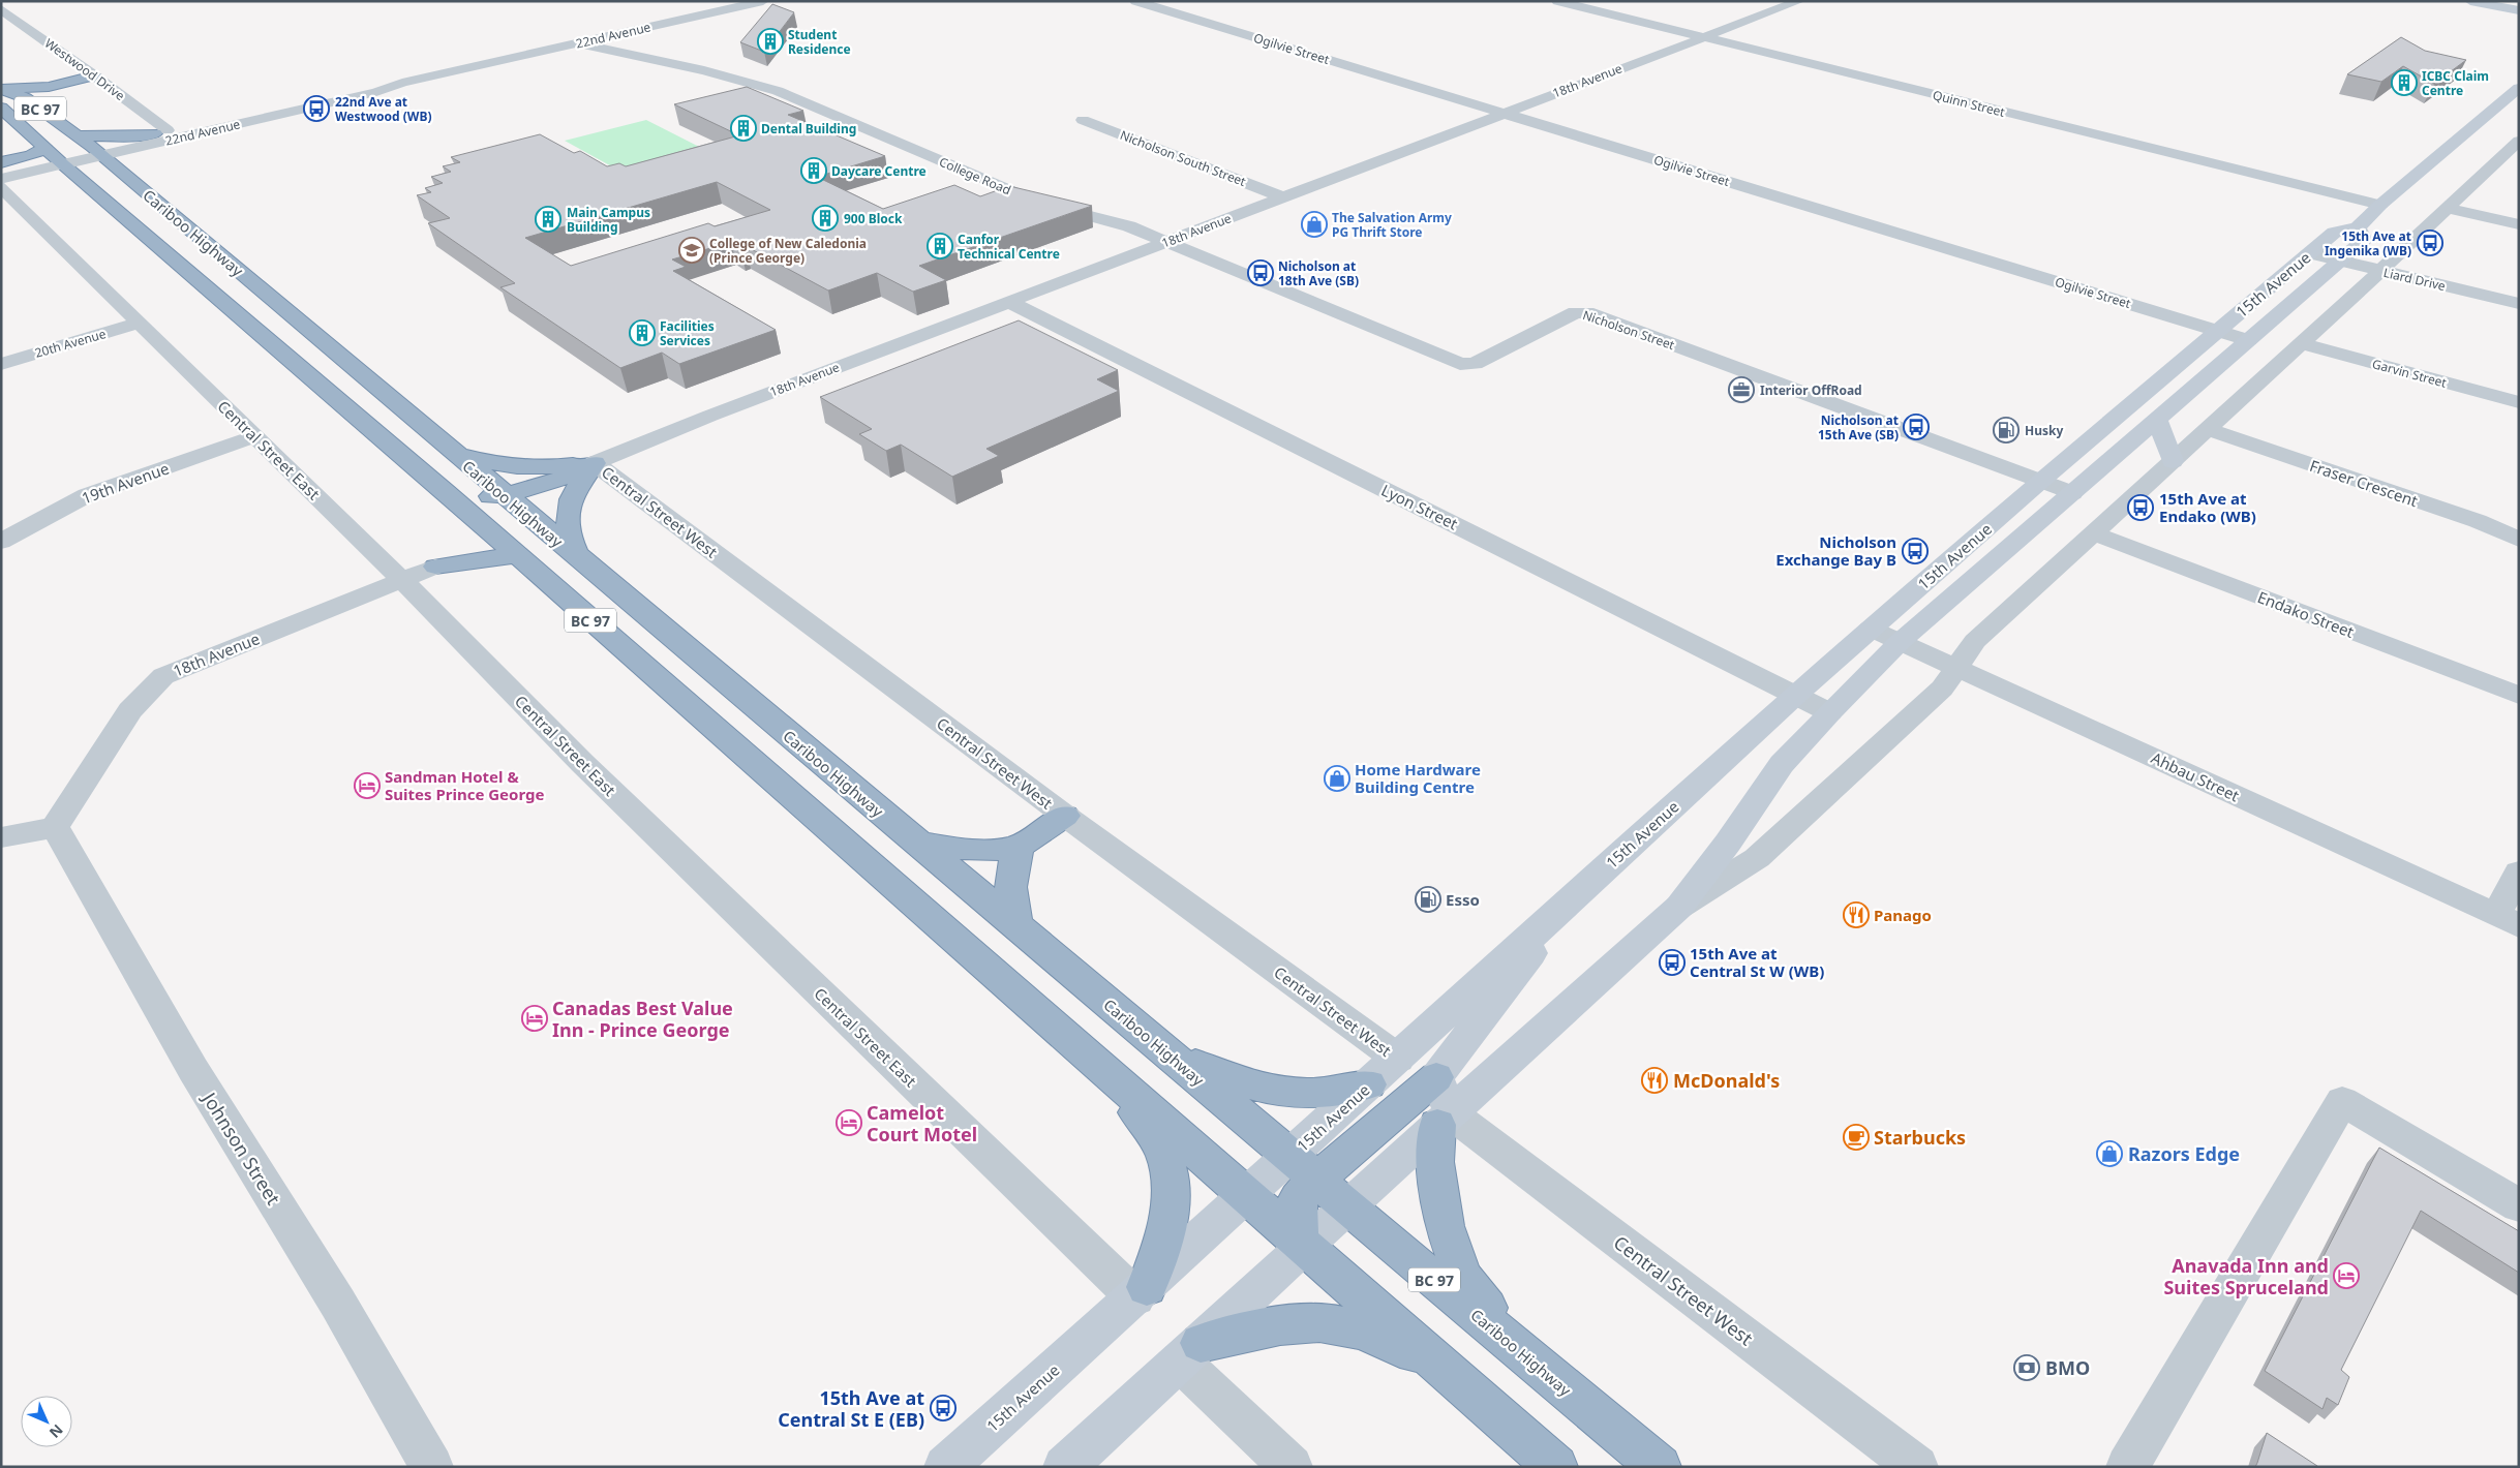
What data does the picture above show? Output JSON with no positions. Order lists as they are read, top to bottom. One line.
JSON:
{"streets":{"highway":["BC 97","Cariboo Highway"],"main road":["15th Avenue"],"street":["22nd Avenue","Ogilvie Street","Westwood Drive","18th Avenue","Quinn Street","Nicholson South Street","College Road","Liard Drive","Nicholson Street","20th Avenue","Garvin Street","Central Street East","19th Avenue","Fraser Crescent","Lyon Street","Central Street West","Endako Street","Ahbau Street","Johnson Street"]},"crossings":[["22nd Avenue","Westwood Drive"],["22nd Avenue","College Road"],["22nd Avenue","Cariboo Highway"],["Ogilvie Street","18th Avenue"],["Ogilvie Street","15th Avenue"],["18th Avenue","Quinn Street"],["18th Avenue","Nicholson South Street"],["18th Avenue","College Road"],["18th Avenue","Nicholson Street"],["18th Avenue","Central Street East"],["18th Avenue","Lyon Street"],["18th Avenue","Central Street West"],["18th Avenue","Johnson Street"],["College Road","Nicholson Street"],["Cariboo Highway","15th Avenue"],["Liard Drive","15th Avenue"],["15th Avenue","Nicholson Street"],["15th Avenue","Garvin Street"],["15th Avenue","Central Street East"],["15th Avenue","Fraser Crescent"],["15th Avenue","Lyon Street"],["15th Avenue","Central Street West"],["15th Avenue","Endako Street"],["15th Avenue","Ahbau Street"],["20th Avenue","Central Street East"],["Central Street East","19th Avenue"]],"places":{"building":["Student Residence","ICBC Claim Centre","Dental Building","Daycare Centre","900 Block","Main Campus Building","Canfor Technical Centre","Facilities Services"],"bus stop":["22nd Ave at Westwood (WB)","15th Ave at Ingenika (WB)","Nicholson at 18th Ave (SB)","Nicholson at 15th Ave (SB)","15th Ave at Endako (WB)","Nicholson Exchange Bay B","15th Ave at Central St W (WB)","15th Ave at Central St E (EB)"],"shop":["The Salvation Army PG Thrift Store","Home Hardware Building Centre","Razors Edge"],"school or university":["College of New Caledonia (Prince George)"],"office":["Interior OffRoad"],"fuel station":["Husky","Esso"],"hotel":["Sandman Hotel & Suites Prince George","Canadas Best Value Inn - Prince George","Camelot Court Motel","Anavada Inn and Suites Spruceland"],"restaurant":["Panago","McDonald's"],"cafe":["Starbucks"],"bank":["BMO"]},"north":"bottom right"}
